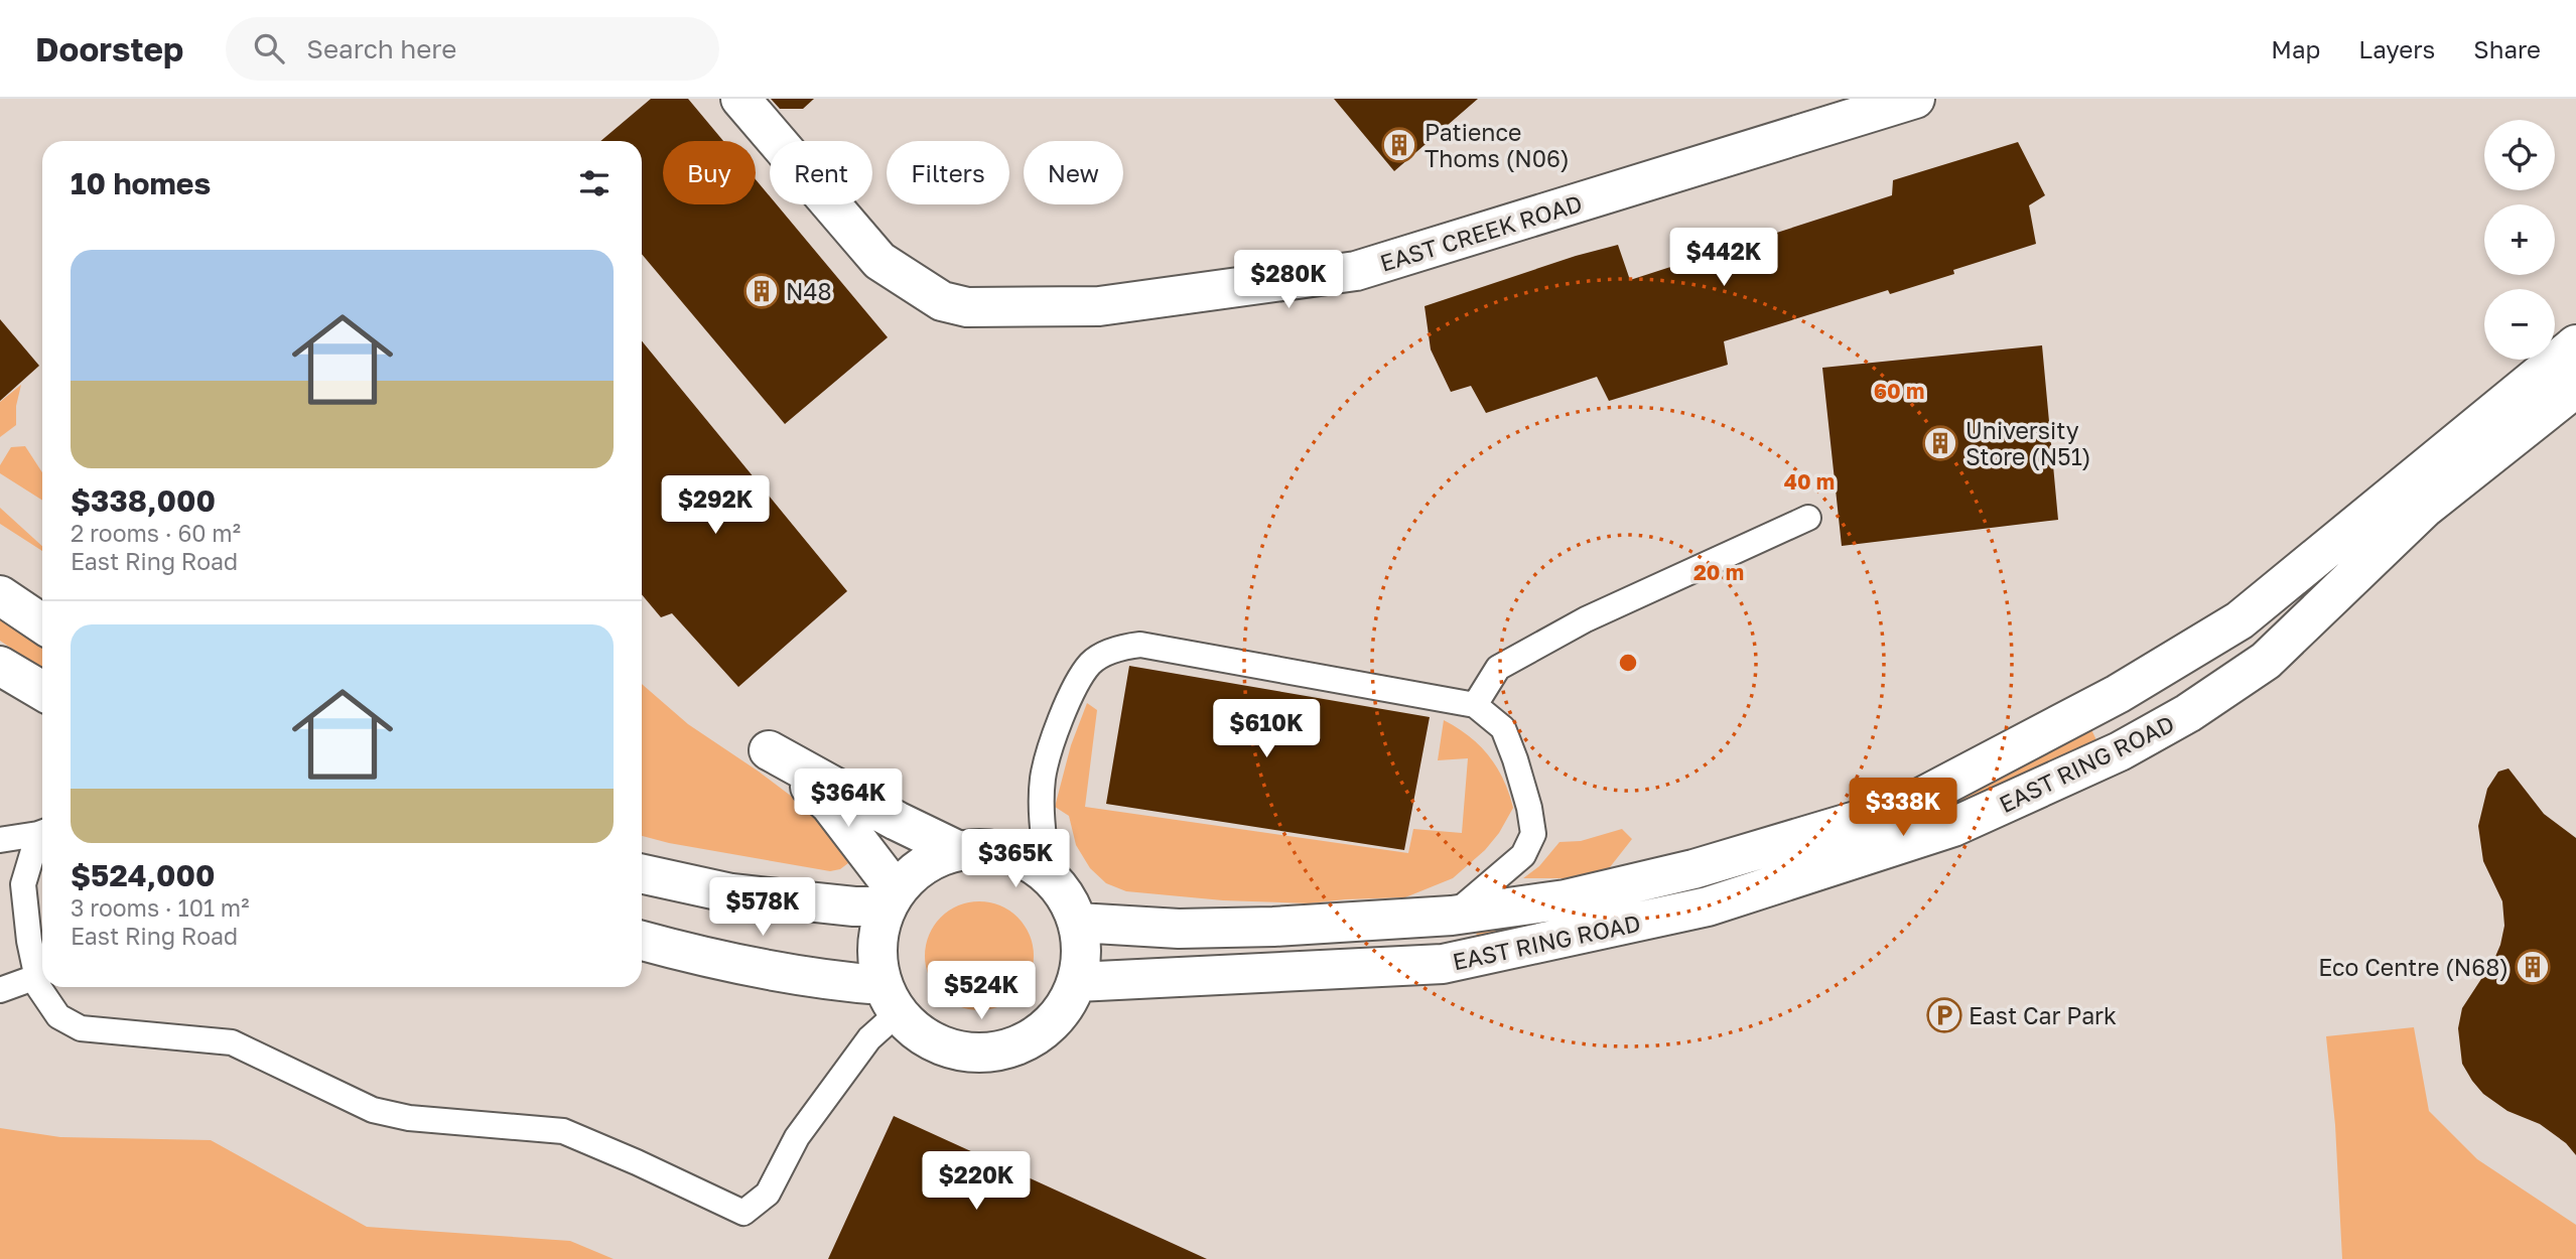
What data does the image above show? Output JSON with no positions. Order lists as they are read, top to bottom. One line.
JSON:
{"streets":{"street":["EAST CREEK ROAD","EAST RING ROAD"]},"places":{"building":["Patience Thoms (N06)","N48","University Store (N51)","Eco Centre (N68)"],"parking":["East Car Park"]},"page":{"header":"Doorstep","search":"Search here","nav":["Map","Layers","Share"],"map_buttons":["+","−"],"chip":["Buy","Rent","Filters","New"],"heading":"10 homes","list":[{"name":"$338,000","note":"2 rooms · 60 m² · East Ring Road"},{"name":"$524,000","note":"3 rooms · 101 m² · East Ring Road"}],"price":["$442K","$280K","$292K","$610K","$364K","$338K","$365K","$578K","$524K","$220K"]},"rings":["60 m","40 m","20 m"]}
